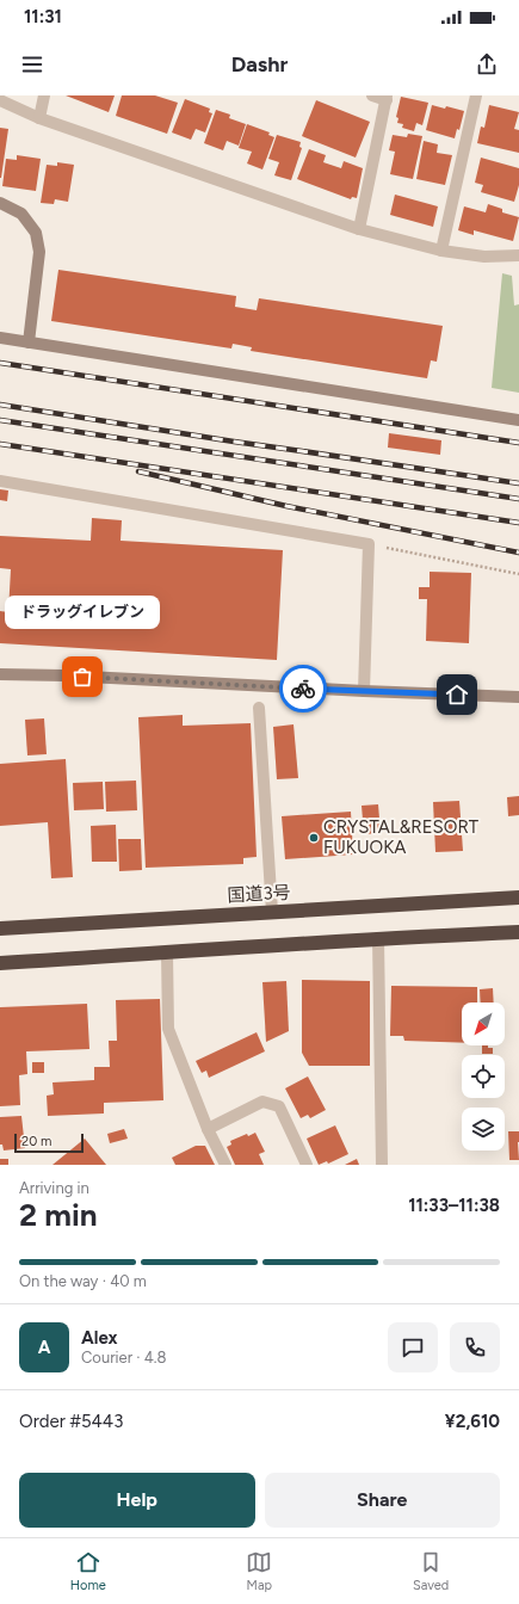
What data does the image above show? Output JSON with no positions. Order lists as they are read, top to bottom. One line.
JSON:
{"streets":{"highway":["国道3号"]},"places":["ドラッグイレブン","CRYSTAL&RESORT FUKUOKA"],"scale_bar":"20 m","north":"bottom left","page":{"status":"11:31","header":"Dashr","bubble":"ドラッグイレブン","scale":"20 m","heading":["2 min","Arriving in","11:33–11:38"],"panel":["Alex","Courier · 4.8","Order #5443","¥2,610"],"bar":"On the way · 40 m","round":"A","buttons":["Help","Share"],"tabs":["Home","Map","Saved"]}}
